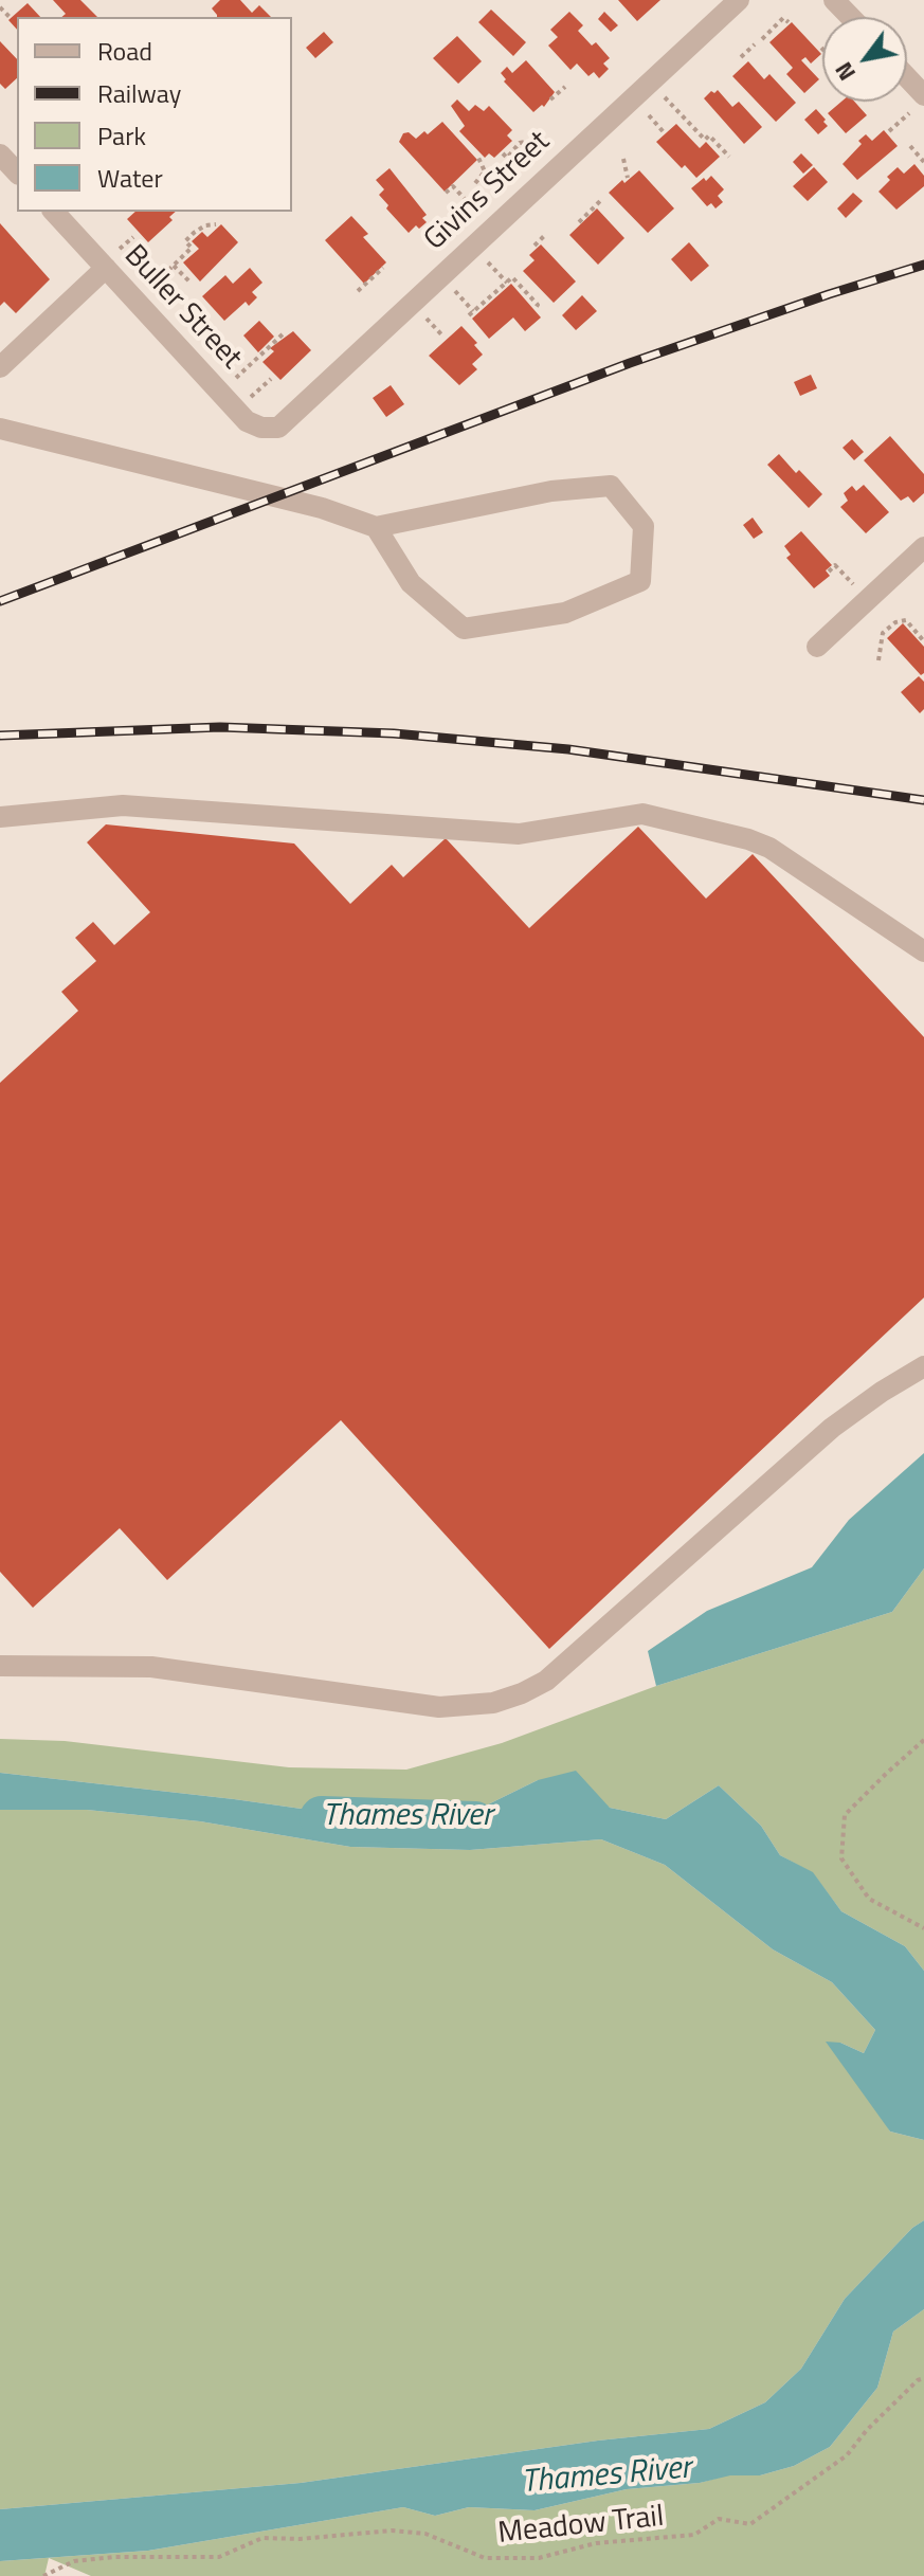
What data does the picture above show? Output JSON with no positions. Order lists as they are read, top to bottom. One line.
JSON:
{"streets":{"street":["Givins Street","Buller Street"],"path":["Meadow Trail"]},"crossings":[["Givins Street","Buller Street"]],"water":["Thames River"],"legend":["Road","Railway","Park","Water"],"north":"bottom left"}
